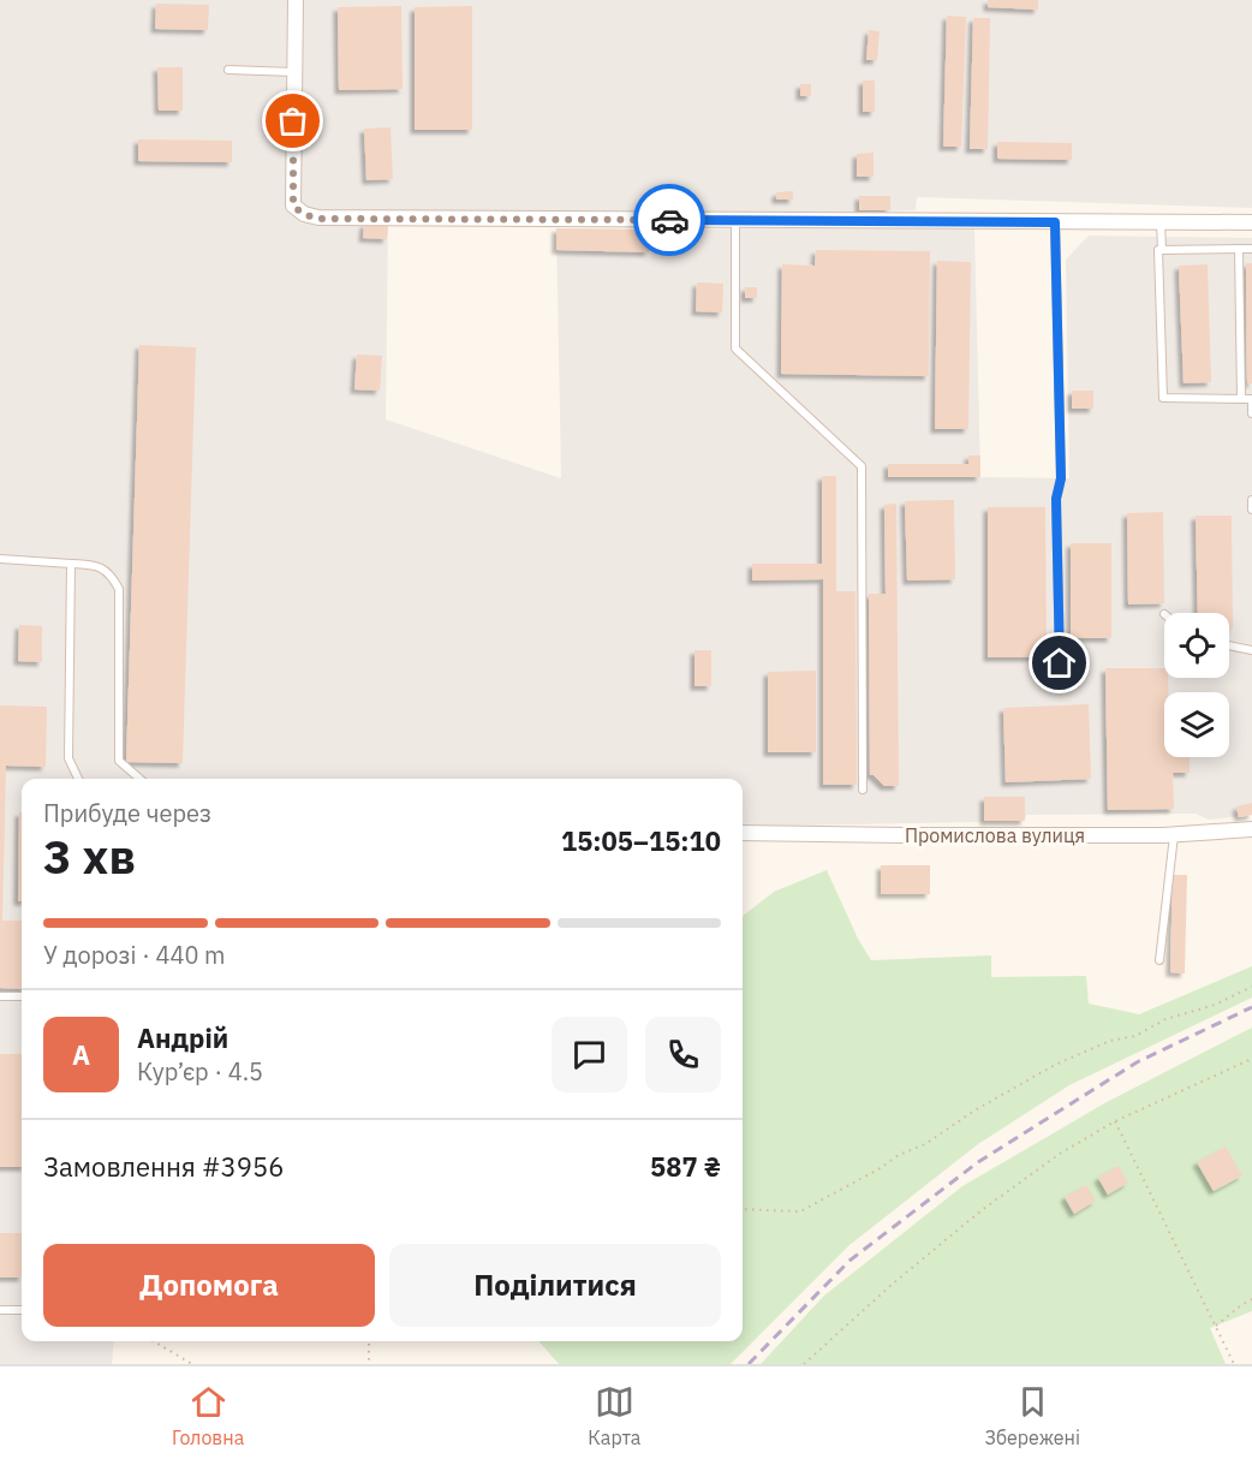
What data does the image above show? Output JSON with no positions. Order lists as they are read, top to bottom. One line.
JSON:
{"streets":{"street":["Промислова вулиця"]},"page":{"heading":["3 хв","Прибуде через","15:05–15:10"],"panel":["Андрій","Кур’єр · 4.5","Замовлення #3956","587 ₴"],"bar":"У дорозі · 440 m","round":"А","buttons":["Допомога","Поділитися"],"tabs":["Головна","Карта","Збережені"]}}
